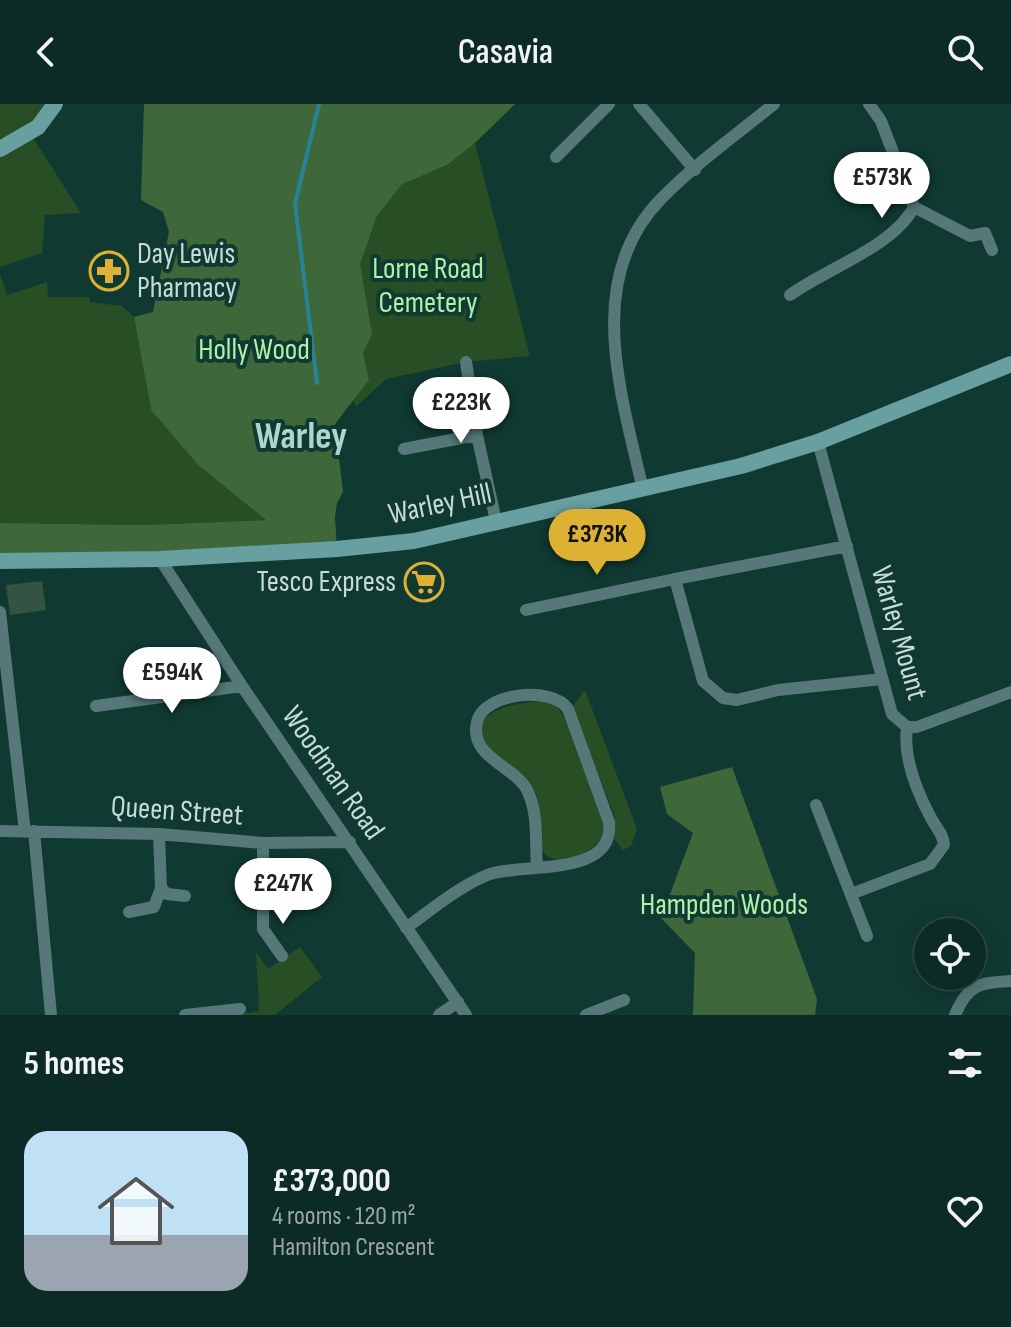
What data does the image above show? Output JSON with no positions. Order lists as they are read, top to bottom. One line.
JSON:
{"streets":{"main road":["Warley Hill"],"street":["Warley Mount","Woodman Road","Queen Street"]},"crossings":[["Warley Hill","Warley Mount"],["Warley Hill","Woodman Road"],["Woodman Road","Queen Street"]],"districts":["Warley"],"parks":["Lorne Road Cemetery","Holly Wood","Hampden Woods"],"places":{"pharmacy":["Day Lewis Pharmacy"],"supermarket":["Tesco Express"]},"page":{"header":"Casavia","price":["£573K","£223K","£373K","£594K","£247K"],"heading":"5 homes","list":[{"name":"£373,000","note":"4 rooms · 120 m² · Hamilton Crescent"}]}}
